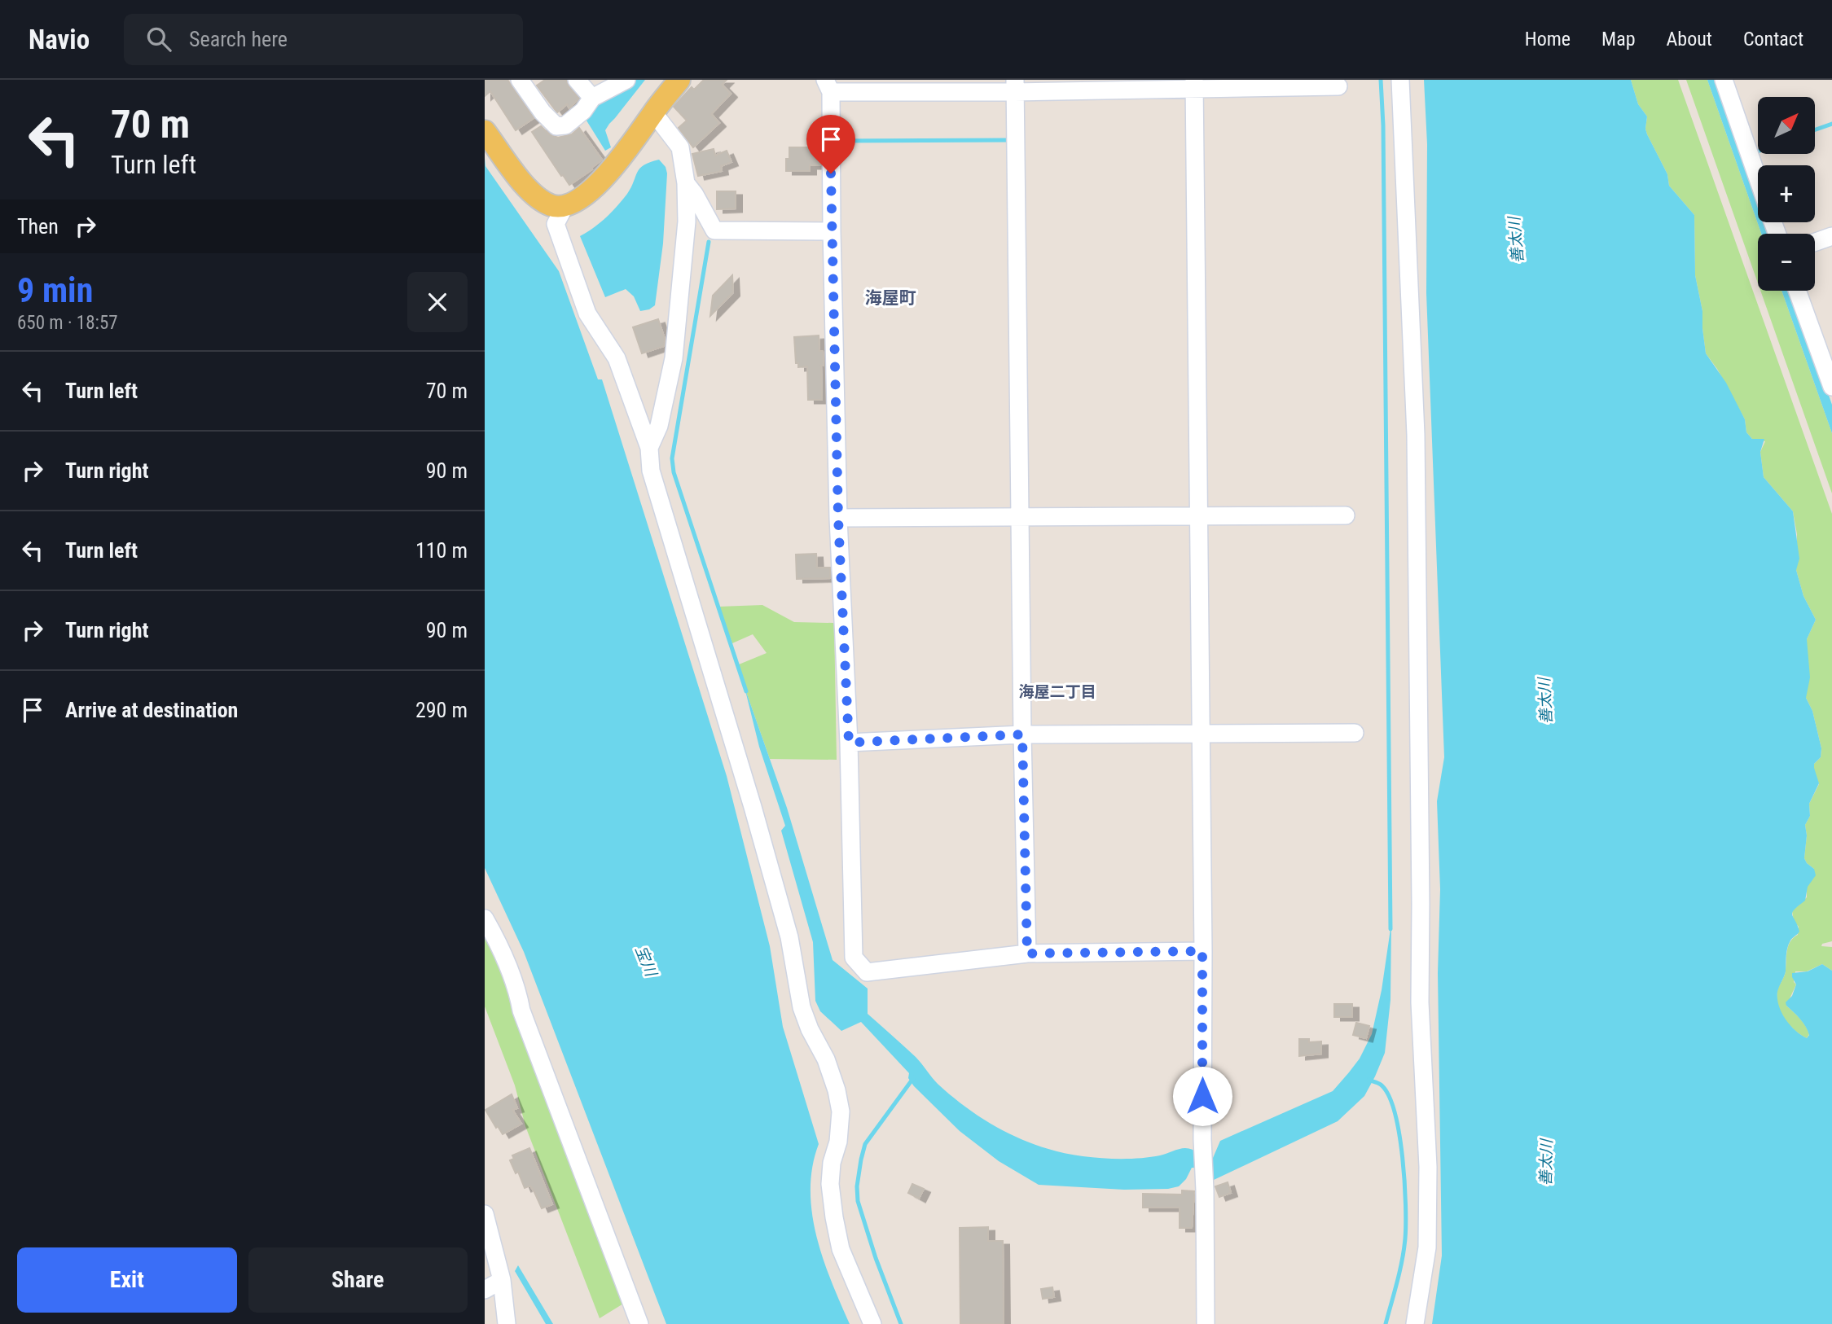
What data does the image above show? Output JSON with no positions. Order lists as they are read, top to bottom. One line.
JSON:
{"districts":["海屋町","海屋二丁目"],"water":["善太川","宝川"],"north":"top right","page":{"header":"Navio","search":"Search here","nav":["Home","Map","About","Contact"],"turn":["70 m","Turn left"],"map_buttons":["+","−"],"then":"Then","heading":["9 min","650 m · 18:57"],"list":[{"name":"Turn left","value":"70 m"},{"name":"Turn right","value":"90 m"},{"name":"Turn left","value":"110 m"},{"name":"Turn right","value":"90 m"},{"name":"Arrive at destination","value":"290 m"}],"buttons":["Exit","Share"]}}
